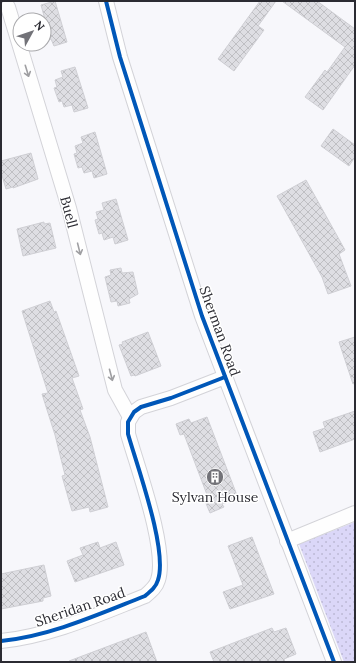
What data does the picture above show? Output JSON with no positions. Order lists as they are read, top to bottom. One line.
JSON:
{"streets":{"street":["Buell","Sherman Road","Sheridan Road"]},"crossings":[["Buell","Sheridan Road"]],"one_way":["Buell"],"places":{"building":["Sylvan House"]},"north":"top right"}
